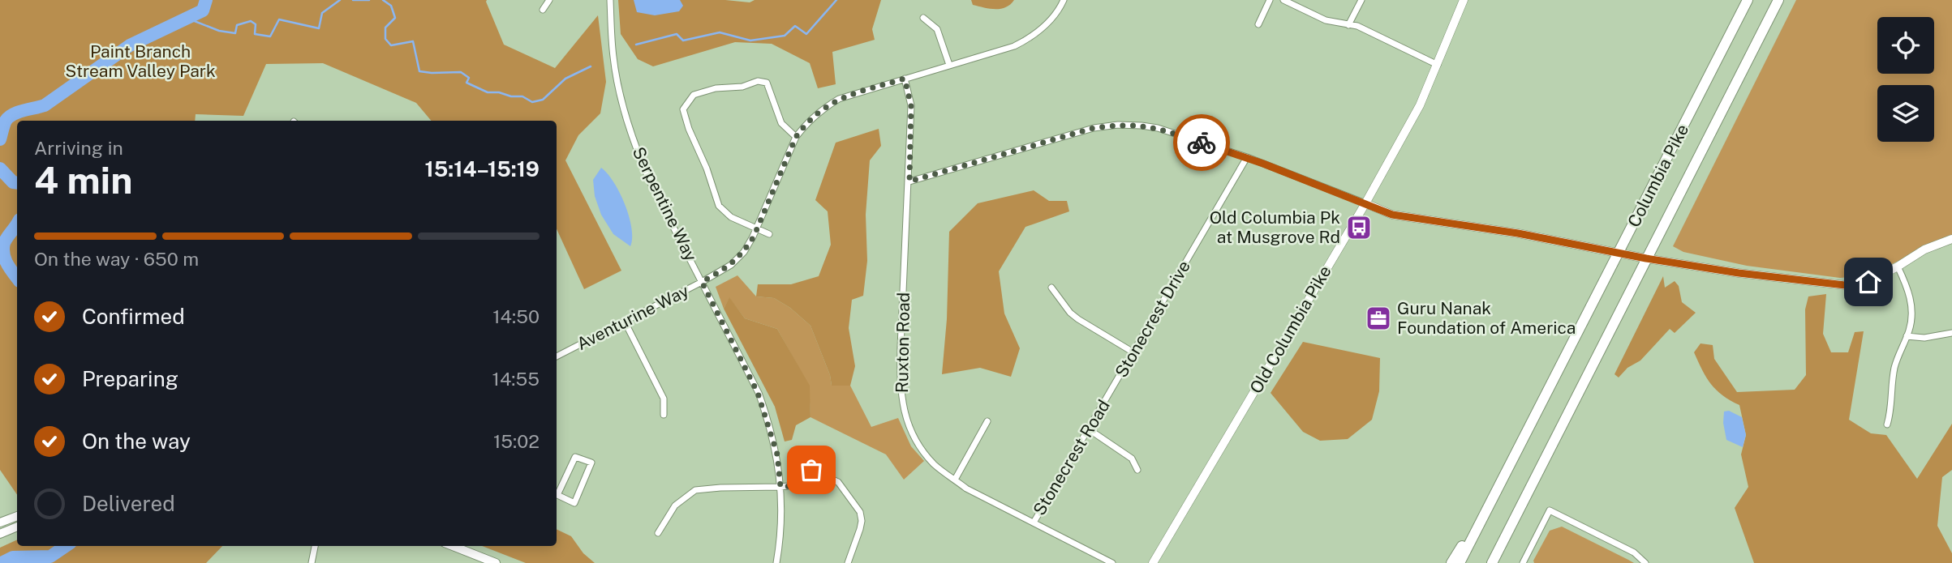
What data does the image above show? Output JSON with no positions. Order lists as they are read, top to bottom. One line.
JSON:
{"streets":{"highway":["Columbia Pike"],"main road":["Old Columbia Pike"],"street":["Serpentine Way","Aventurine Way","Stonecrest Drive","Ruxton Road","Stonecrest Road"]},"crossings":[["Serpentine Way","Aventurine Way"],["Aventurine Way","Ruxton Road"],["Stonecrest Drive","Stonecrest Road"],["Ruxton Road","Stonecrest Road"]],"parks":["Paint Branch Stream Valley Park"],"places":{"bus stop":["Old Columbia Pk at Musgrove Rd"],"office":["Guru Nanak Foundation of America"]},"page":{"heading":["4 min","Arriving in","15:14–15:19"],"bar":"On the way · 650 m","list":[["Confirmed","14:50"],["Preparing","14:55"],["On the way","15:02"],"Delivered"]}}
